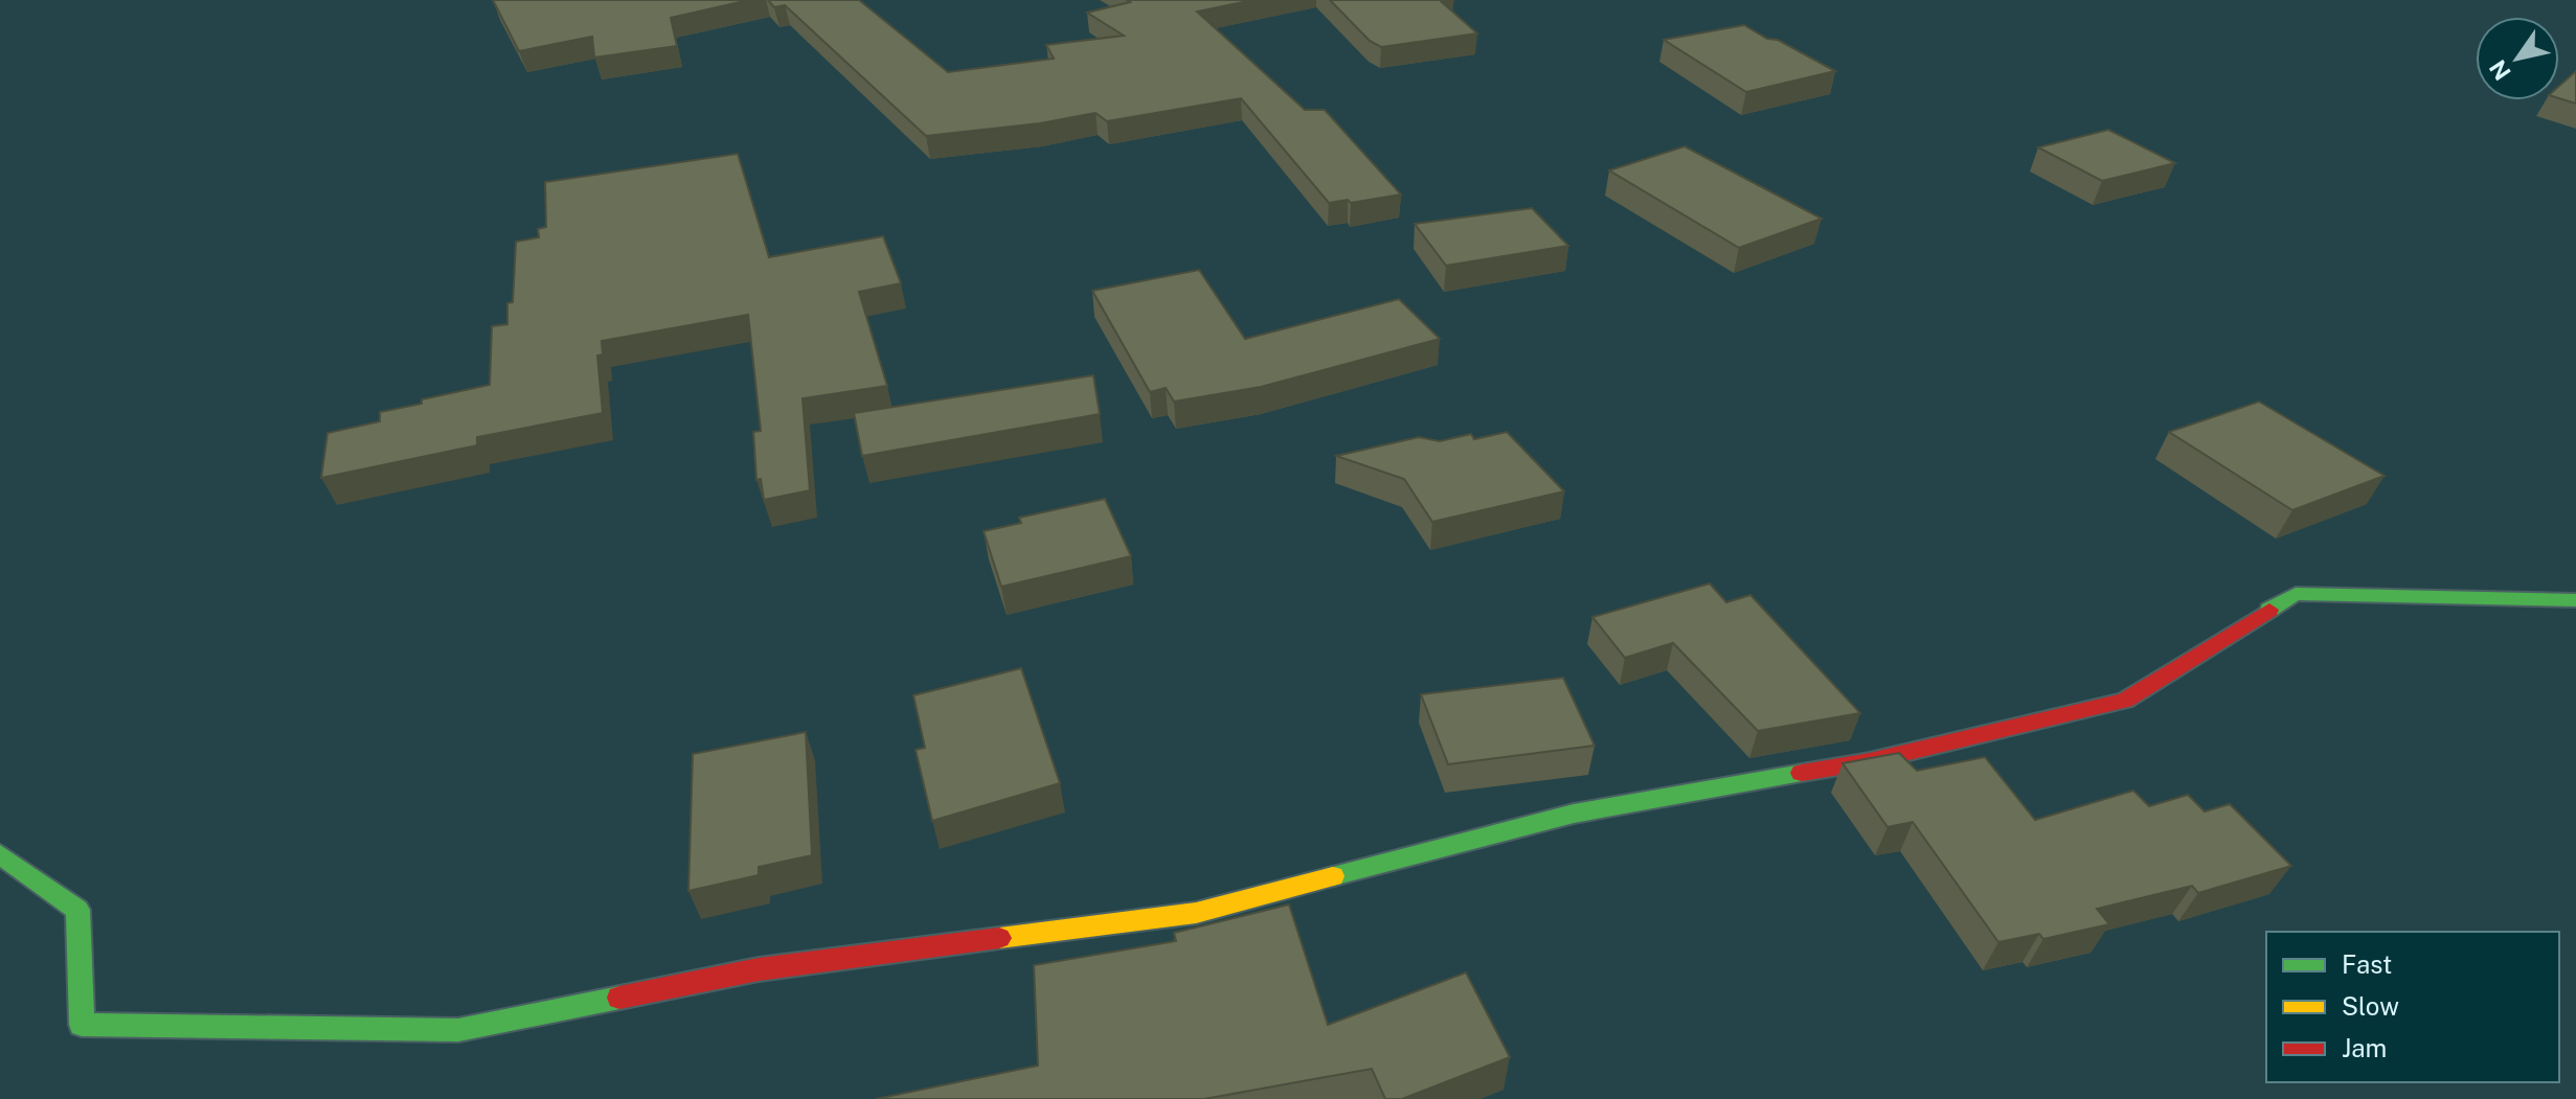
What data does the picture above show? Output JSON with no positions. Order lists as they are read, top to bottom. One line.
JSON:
{"legend":["Fast","Slow","Jam"],"north":"bottom left"}
